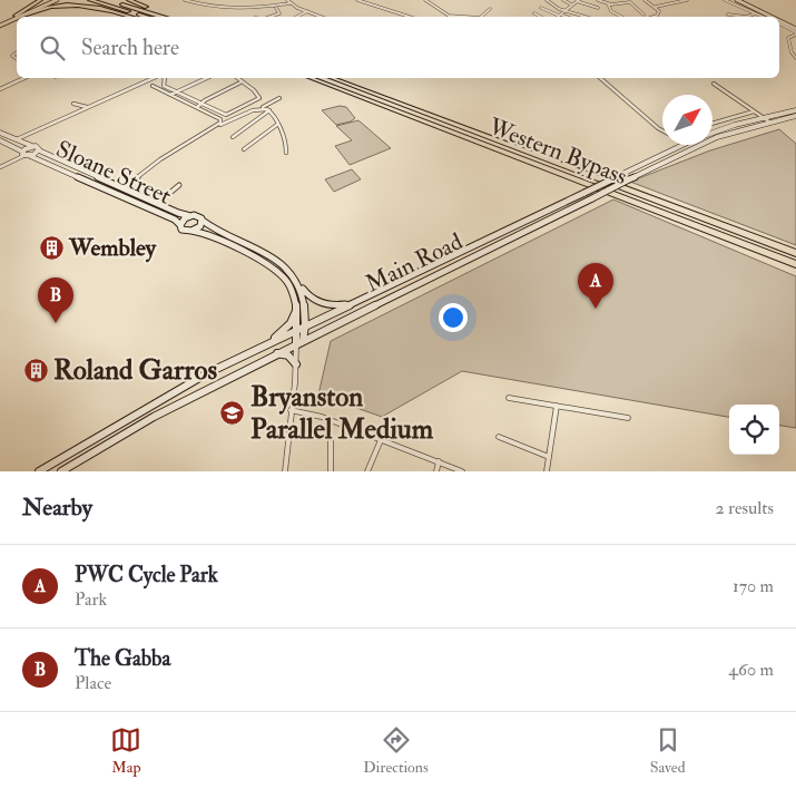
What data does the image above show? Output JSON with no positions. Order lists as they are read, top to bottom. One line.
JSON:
{"streets":{"highway":["Western Bypass"],"main road":["Sloane Street","Main Road"]},"crossings":[["Sloane Street","Main Road"]],"places":{"building":["Wembley","Roland Garros"],"school or university":["Bryanston Parallel Medium"]},"north":"top right","page":{"search":"Search here","pins":["A","B"],"heading":["Nearby","2 results"],"list":[{"mark":"A","name":"PWC Cycle Park","note":"Park","value":"170 m"},{"mark":"B","name":"The Gabba","note":"Place","value":"460 m"}],"nav":["Map","Directions","Saved"]}}
